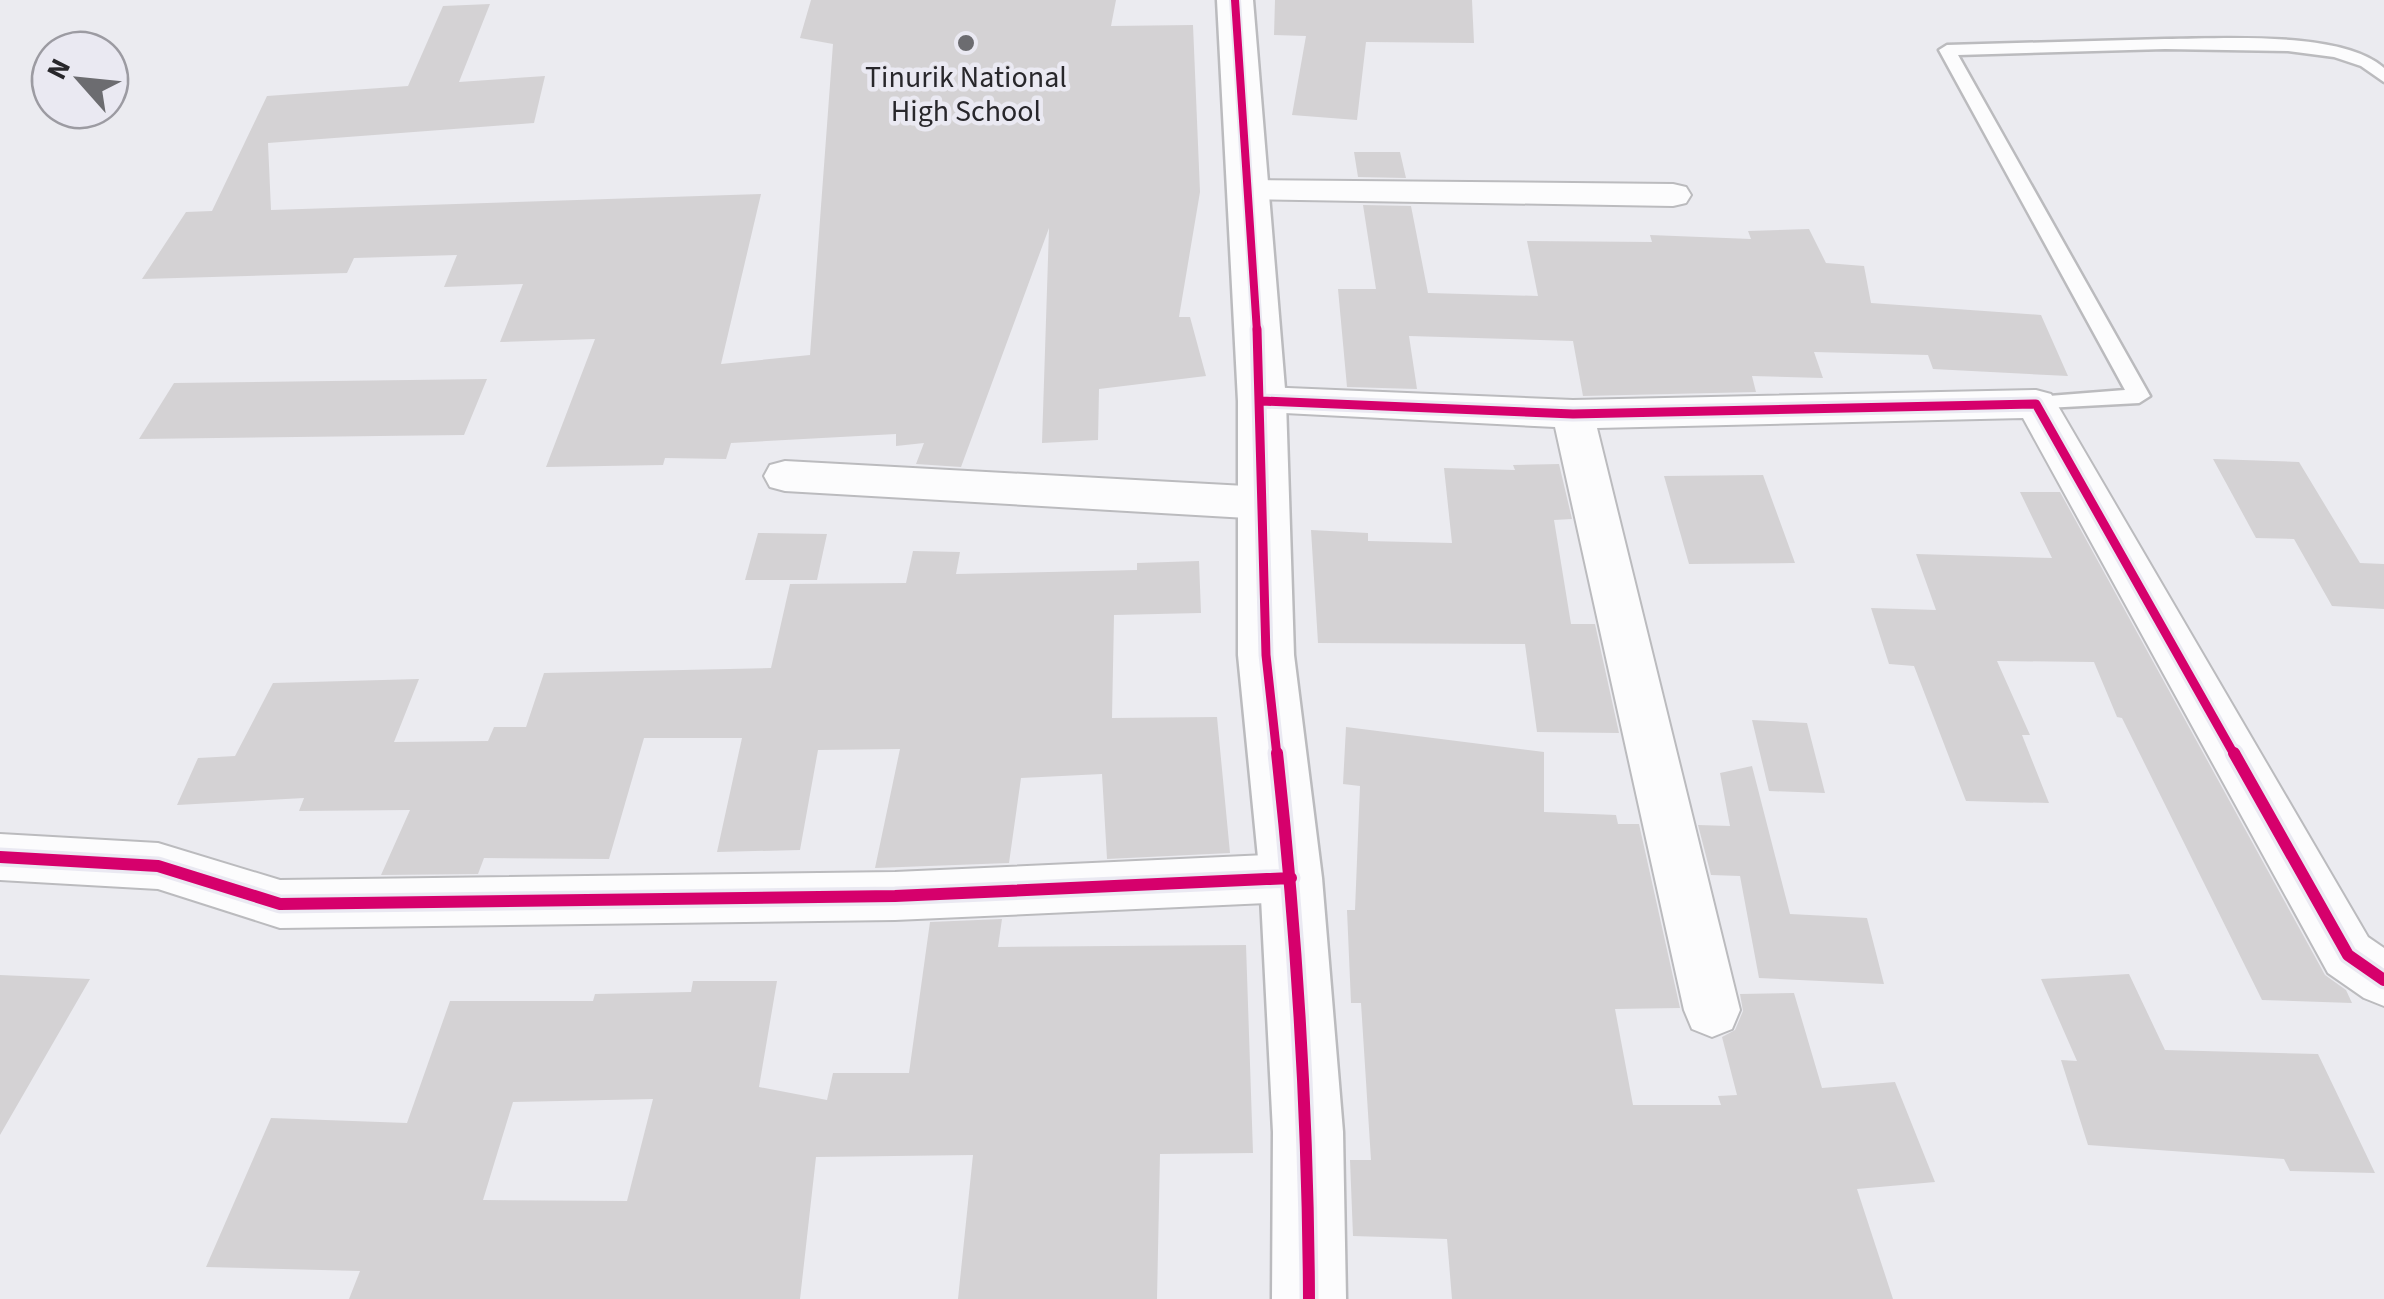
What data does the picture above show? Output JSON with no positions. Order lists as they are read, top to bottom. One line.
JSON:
{"places":["Tinurik National High School"],"north":"top left"}
